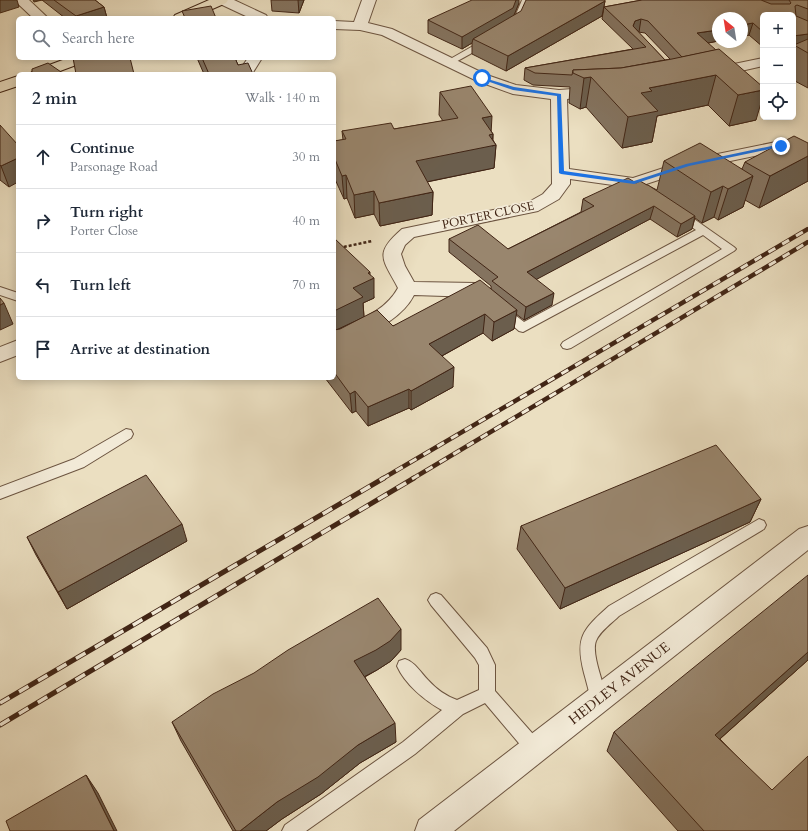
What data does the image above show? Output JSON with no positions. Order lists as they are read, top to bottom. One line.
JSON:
{"streets":{"street":["PORTER CLOSE","HEDLEY AVENUE"]},"north":"top left","page":{"map_buttons":["+","−"],"search":"Search here","heading":["2 min","Walk · 140 m"],"list":[["Continue","Parsonage Road","30 m"],["Turn right","Porter Close","40 m"],["Turn left","70 m"],"Arrive at destination"]}}
